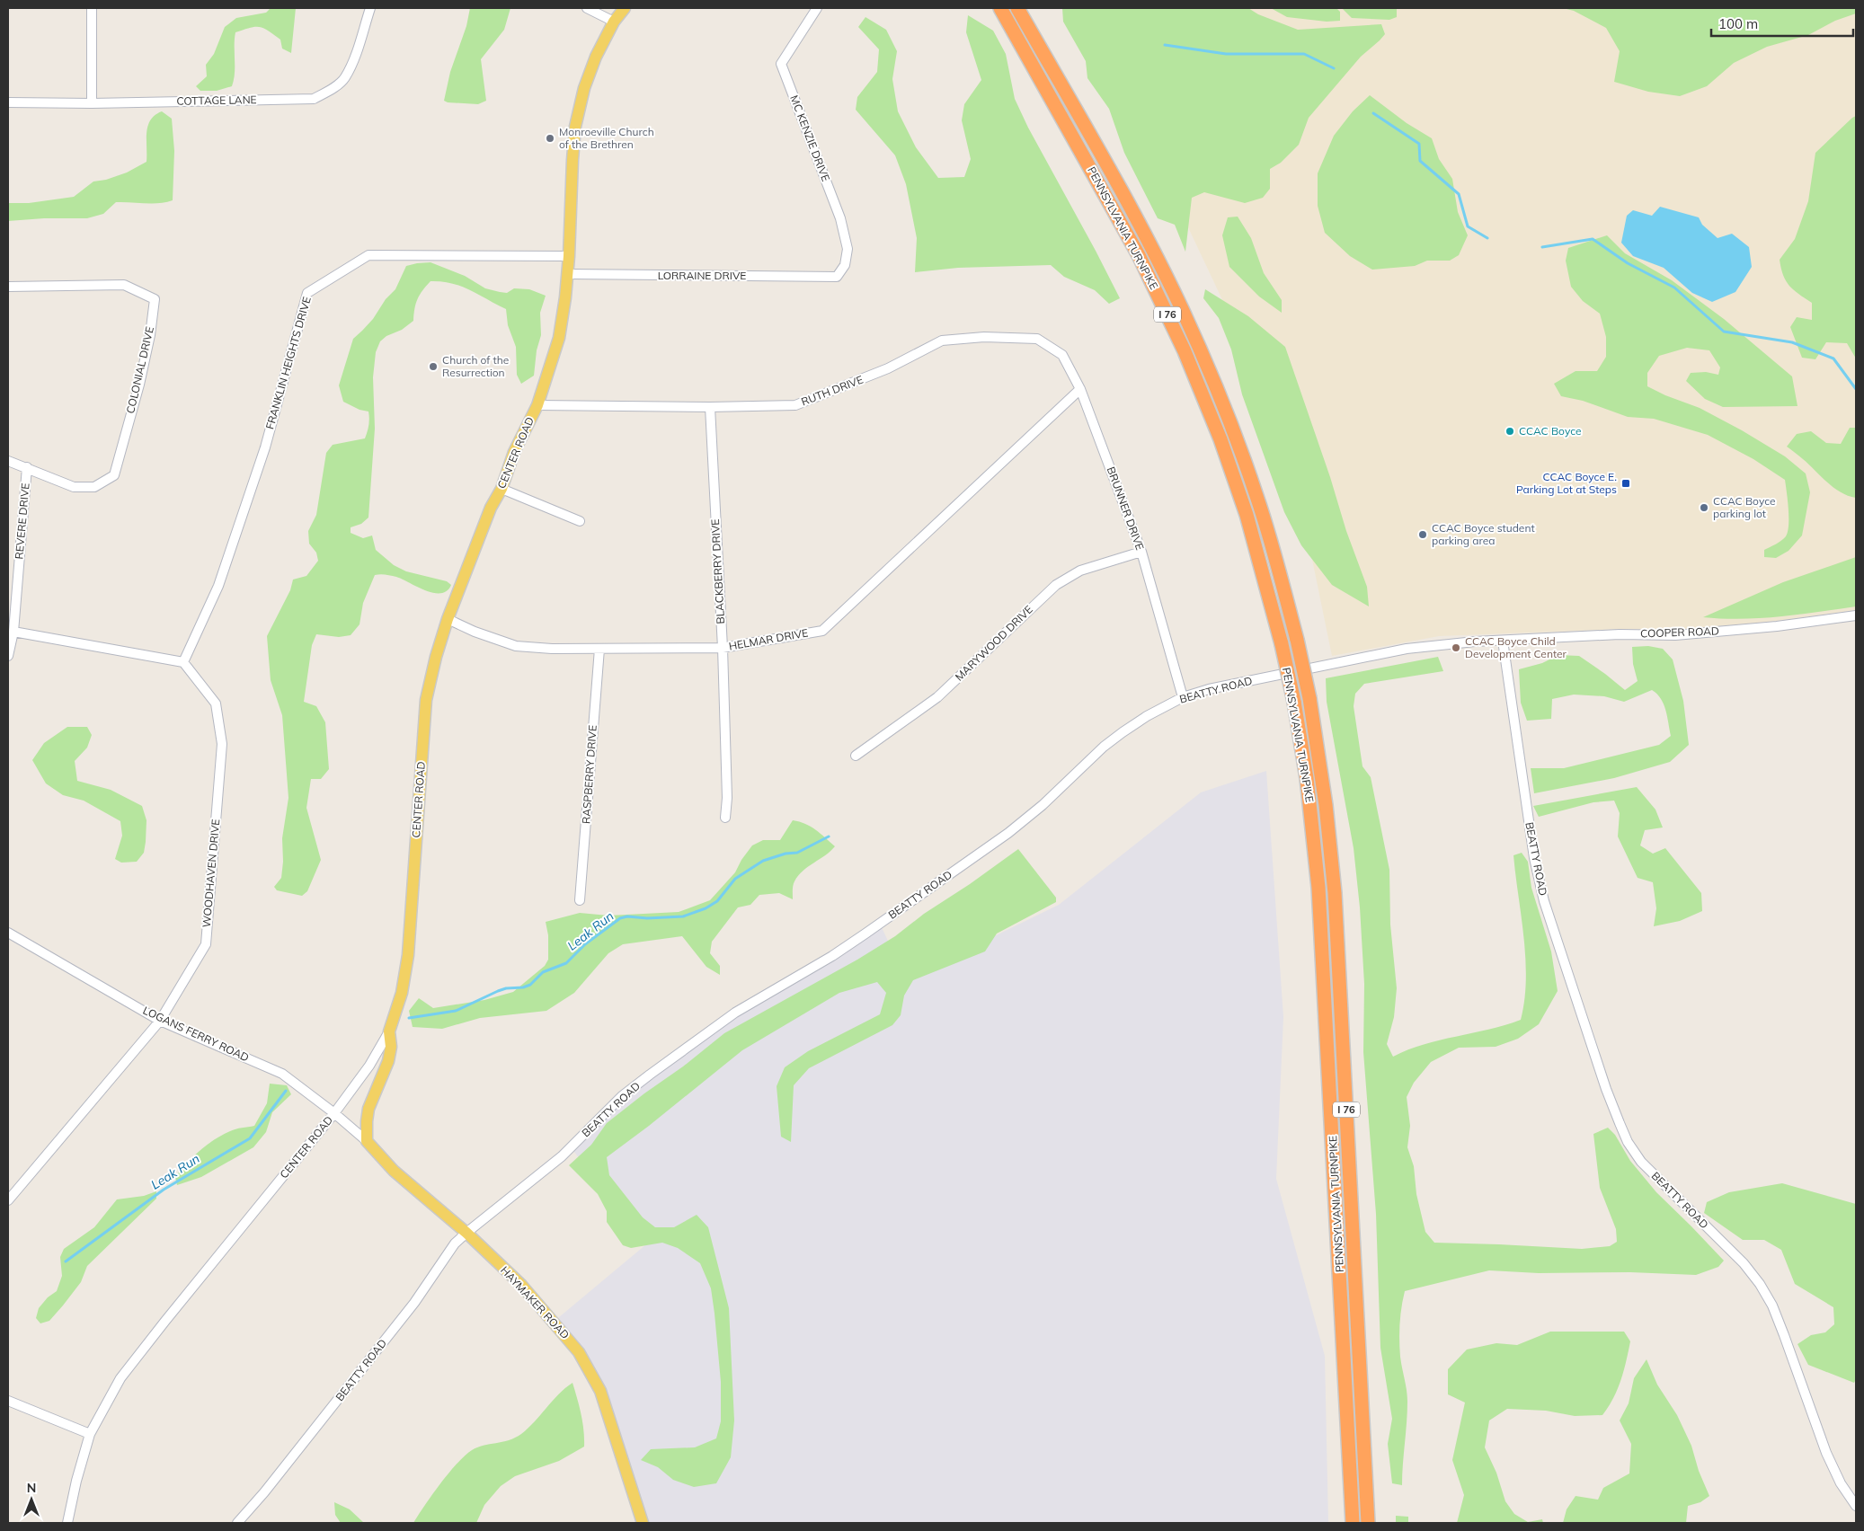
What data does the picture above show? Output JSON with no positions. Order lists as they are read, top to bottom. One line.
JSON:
{"streets":{"highway":["PENNSYLVANIA TURNPIKE","I 76"],"main road":["CENTER ROAD","HAYMAKER ROAD"],"street":["COTTAGE LANE","MC KENZIE DRIVE","LORRAINE DRIVE","FRANKLIN HEIGHTS DRIVE","COLONIAL DRIVE","RUTH DRIVE","BRUNNER DRIVE","REVERE DRIVE","BLACKBERRY DRIVE","COOPER ROAD","HELMAR DRIVE","MARYWOOD DRIVE","BEATTY ROAD","RASPBERRY DRIVE","WOODHAVEN DRIVE","LOGANS FERRY ROAD"]},"crossings":[["MC KENZIE DRIVE","LORRAINE DRIVE"],["LORRAINE DRIVE","CENTER ROAD"],["FRANKLIN HEIGHTS DRIVE","CENTER ROAD"],["FRANKLIN HEIGHTS DRIVE","WOODHAVEN DRIVE"],["COLONIAL DRIVE","REVERE DRIVE"],["RUTH DRIVE","CENTER ROAD"],["RUTH DRIVE","BRUNNER DRIVE"],["RUTH DRIVE","BLACKBERRY DRIVE"],["CENTER ROAD","HELMAR DRIVE"],["CENTER ROAD","LOGANS FERRY ROAD"],["CENTER ROAD","HAYMAKER ROAD"],["BRUNNER DRIVE","HELMAR DRIVE"],["BRUNNER DRIVE","MARYWOOD DRIVE"],["BRUNNER DRIVE","BEATTY ROAD"],["BLACKBERRY DRIVE","HELMAR DRIVE"],["COOPER ROAD","BEATTY ROAD"],["HELMAR DRIVE","RASPBERRY DRIVE"],["BEATTY ROAD","HAYMAKER ROAD"],["WOODHAVEN DRIVE","LOGANS FERRY ROAD"],["LOGANS FERRY ROAD","HAYMAKER ROAD"]],"water":["Leak Run"],"places":{"other":["Monroeville Church of the Brethren","Church of the Resurrection","CCAC Boyce","CCAC Boyce parking lot","CCAC Boyce student parking area","CCAC Boyce Child Development Center"],"transit":["CCAC Boyce E. Parking Lot at Steps"]},"scale_bar":"100 m","north":"top"}
